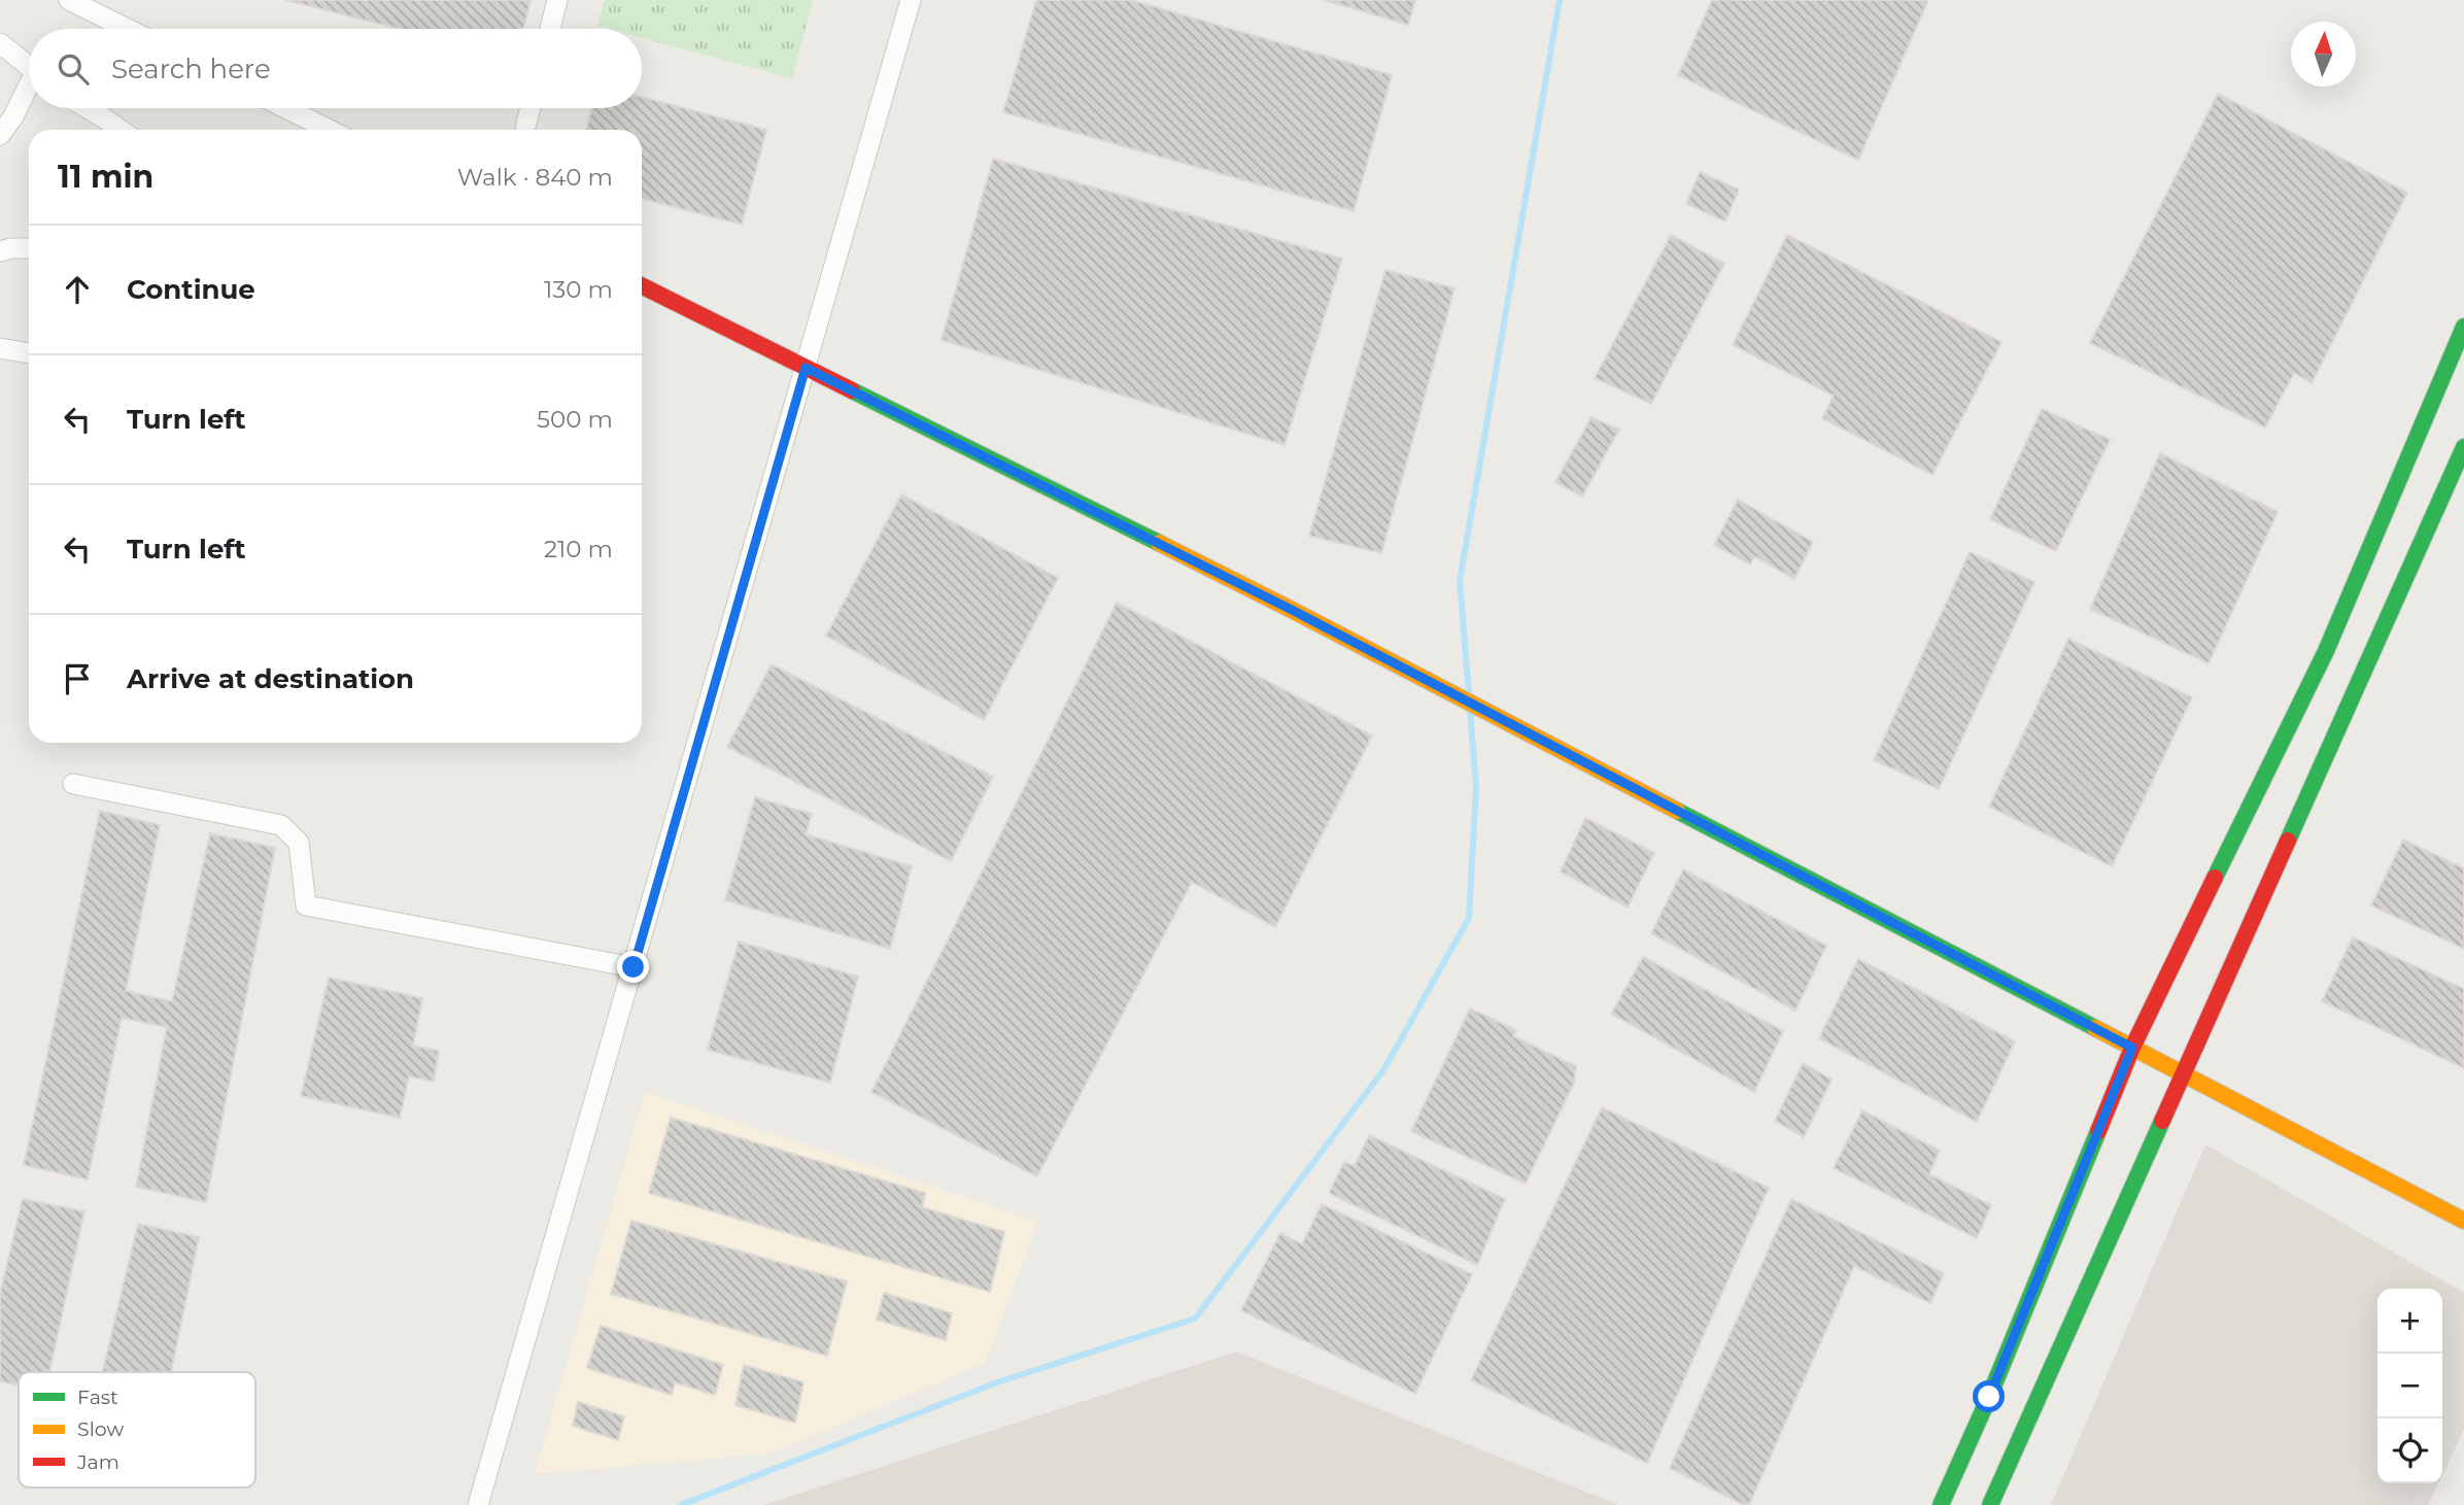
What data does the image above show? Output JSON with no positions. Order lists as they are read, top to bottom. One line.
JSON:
{"legend":["Fast","Slow","Jam"],"north":"top","page":{"search":"Search here","heading":["11 min","Walk · 840 m"],"list":[["Continue","130 m"],["Turn left","500 m"],["Turn left","210 m"],"Arrive at destination"],"map_buttons":["+","−"]}}
